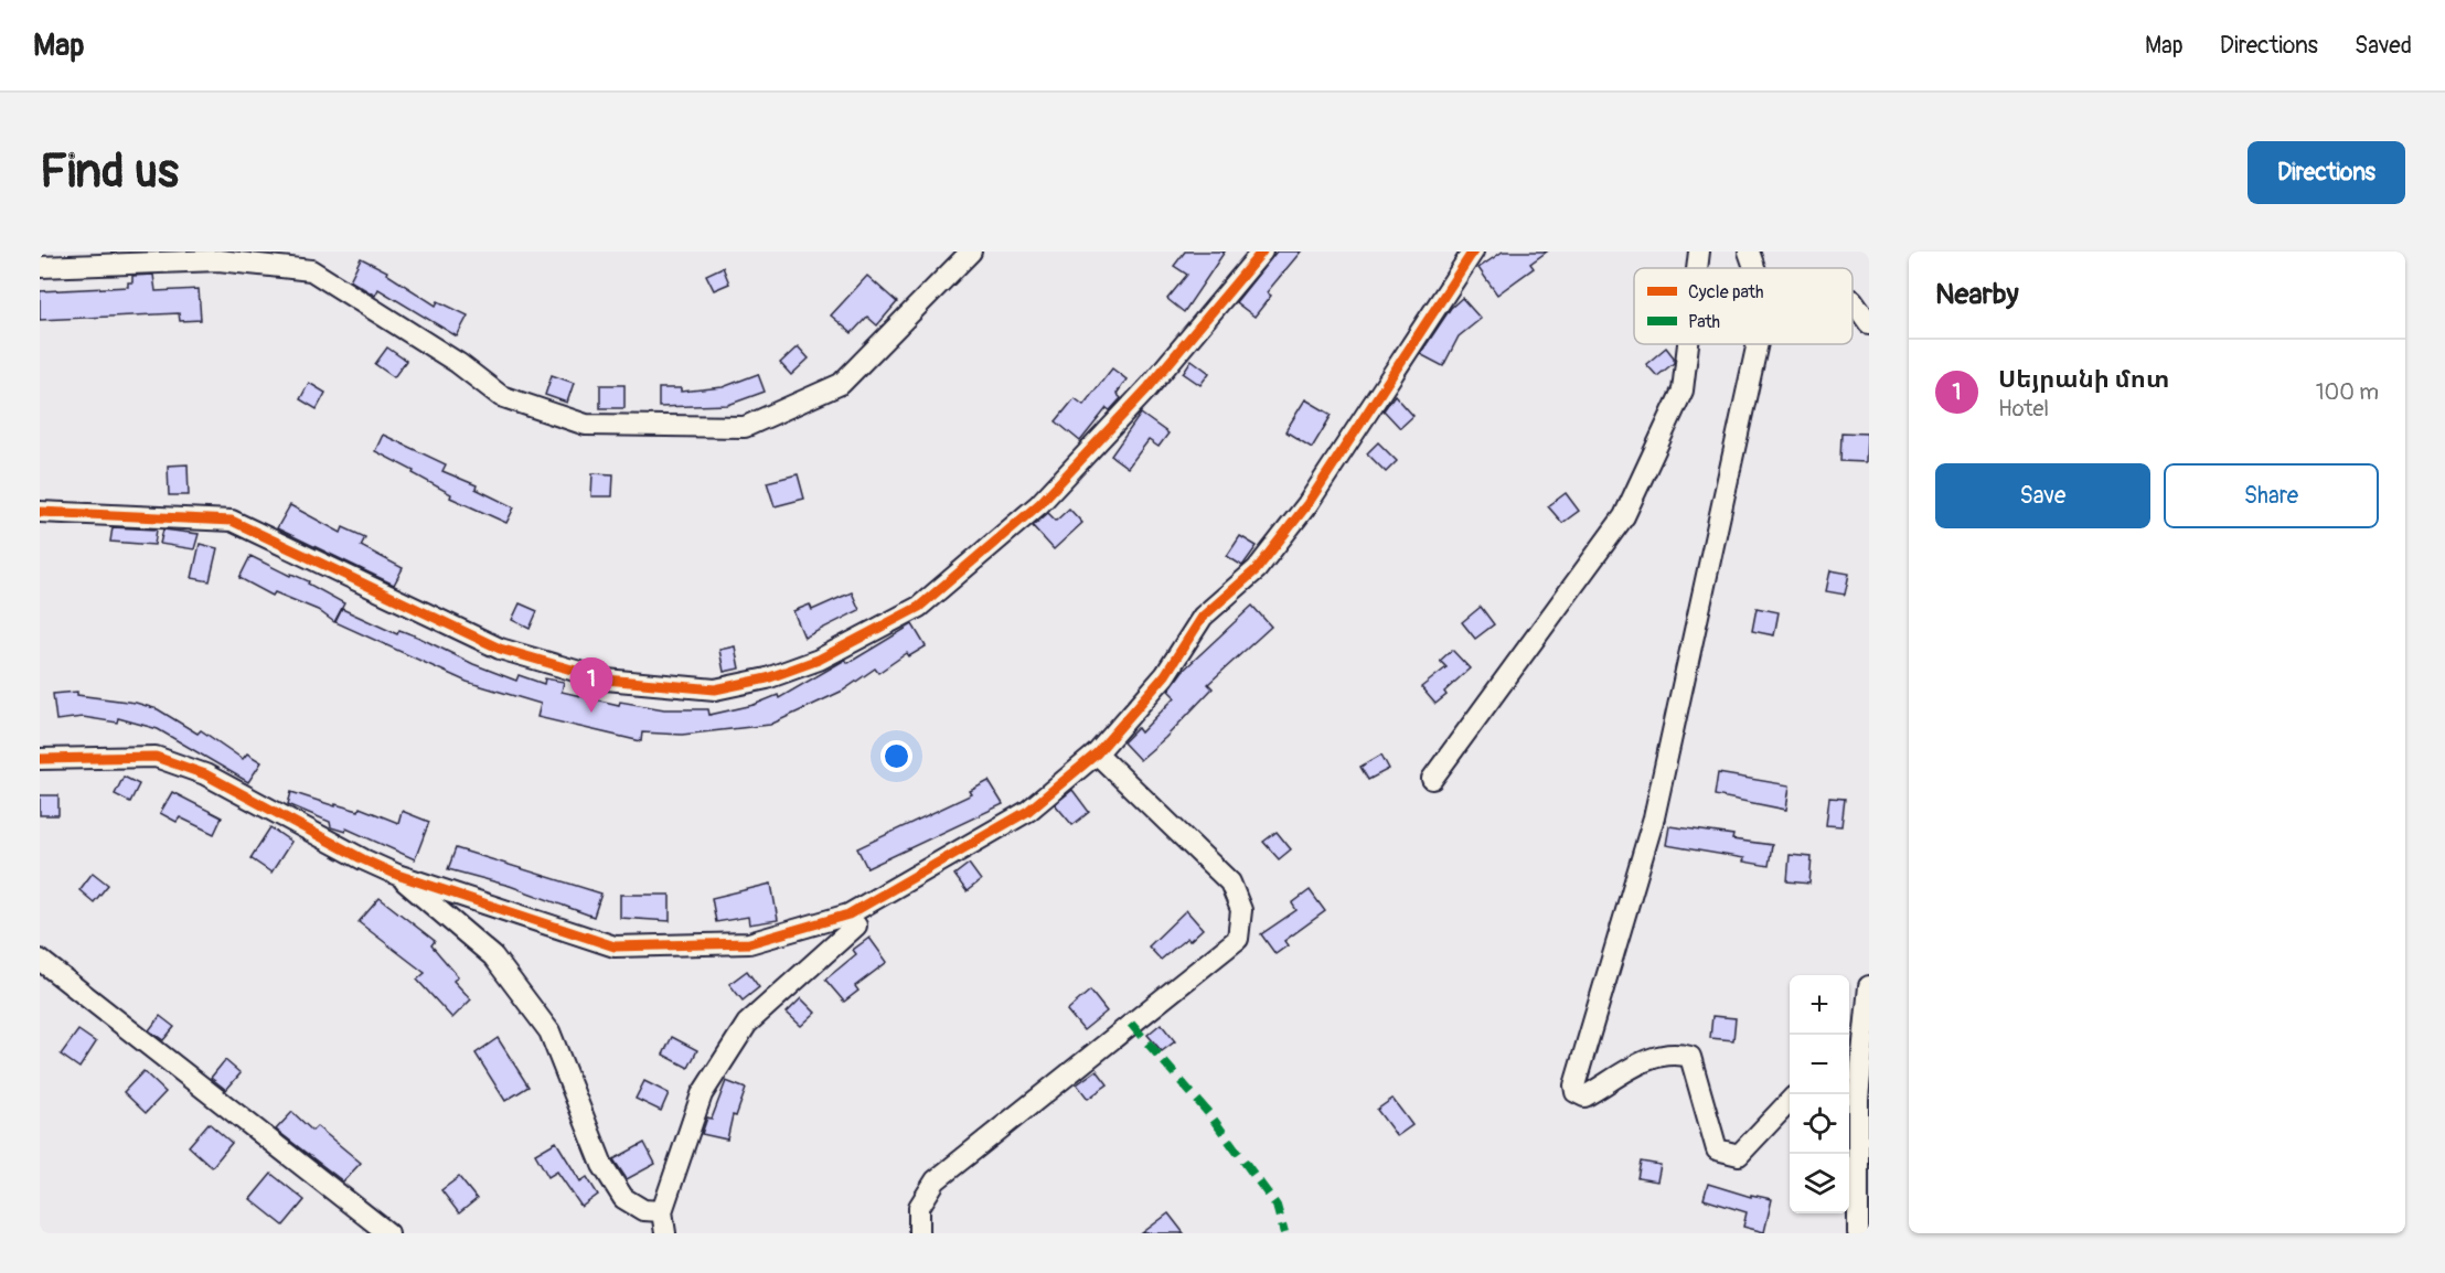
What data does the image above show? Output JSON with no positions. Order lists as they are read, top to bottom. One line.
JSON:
{"legend":["Cycle path","Path"],"page":{"header":"Map","nav":["Map","Directions","Saved"],"buttons":["Directions",["Save","Share"]],"title":"Find us","heading":"Nearby","list":[{"mark":"1","name":"Սեյրանի մոտ","note":"Hotel","value":"100 m"}],"pins":"1","map_buttons":["+","−"]}}
